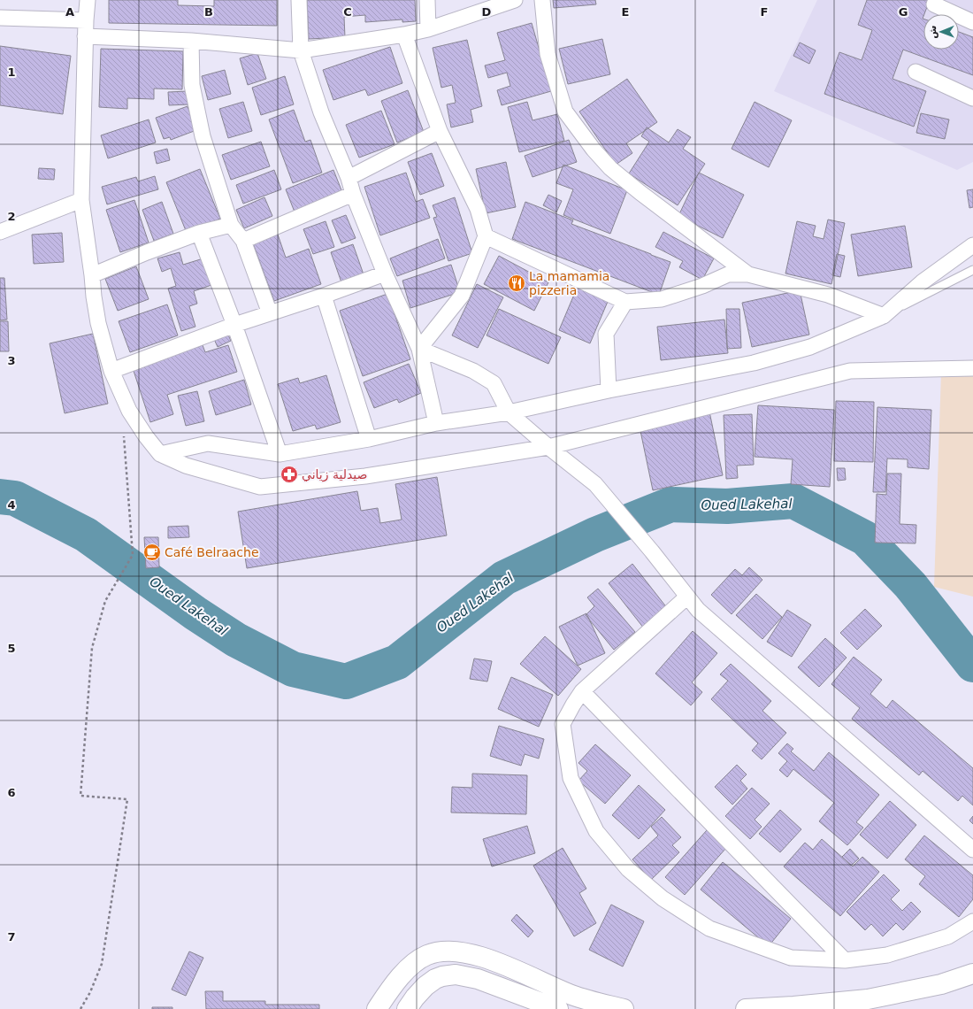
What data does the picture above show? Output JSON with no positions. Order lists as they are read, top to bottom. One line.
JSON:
{"water":["Oued Lakehal"],"places":{"restaurant":["La mamamia pizzeria"],"pharmacy":["صيدلية زياني"],"cafe":["Café Belraache"]},"north":"left","grid":{"columns":["A","B","C","D","E","F","G"],"rows":["1","2","3","4","5","6","7"]}}
